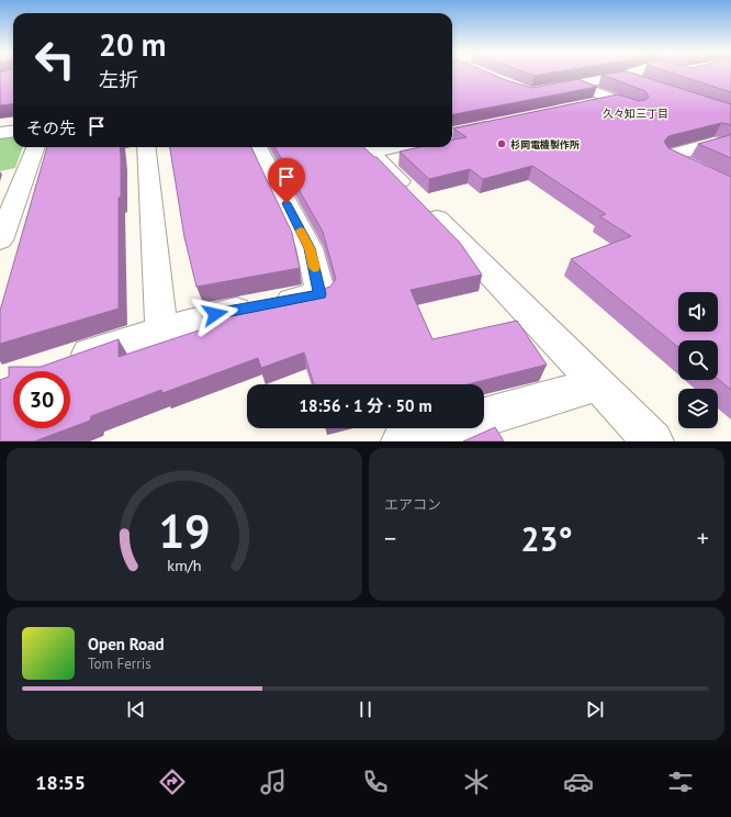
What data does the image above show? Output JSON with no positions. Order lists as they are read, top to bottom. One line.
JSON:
{"districts":["久々知三丁目"],"places":["杉岡電機製作所"],"page":{"turn":["20 m","左折"],"then":"その先","limit":"30","trip":"18:56 · 1 分 · 50 m","tile":"エアコン","heat":["−","23°","+"],"song":["Open Road","Tom Ferris"],"tabs":"18:55","gauge":["19","km/h"]}}
